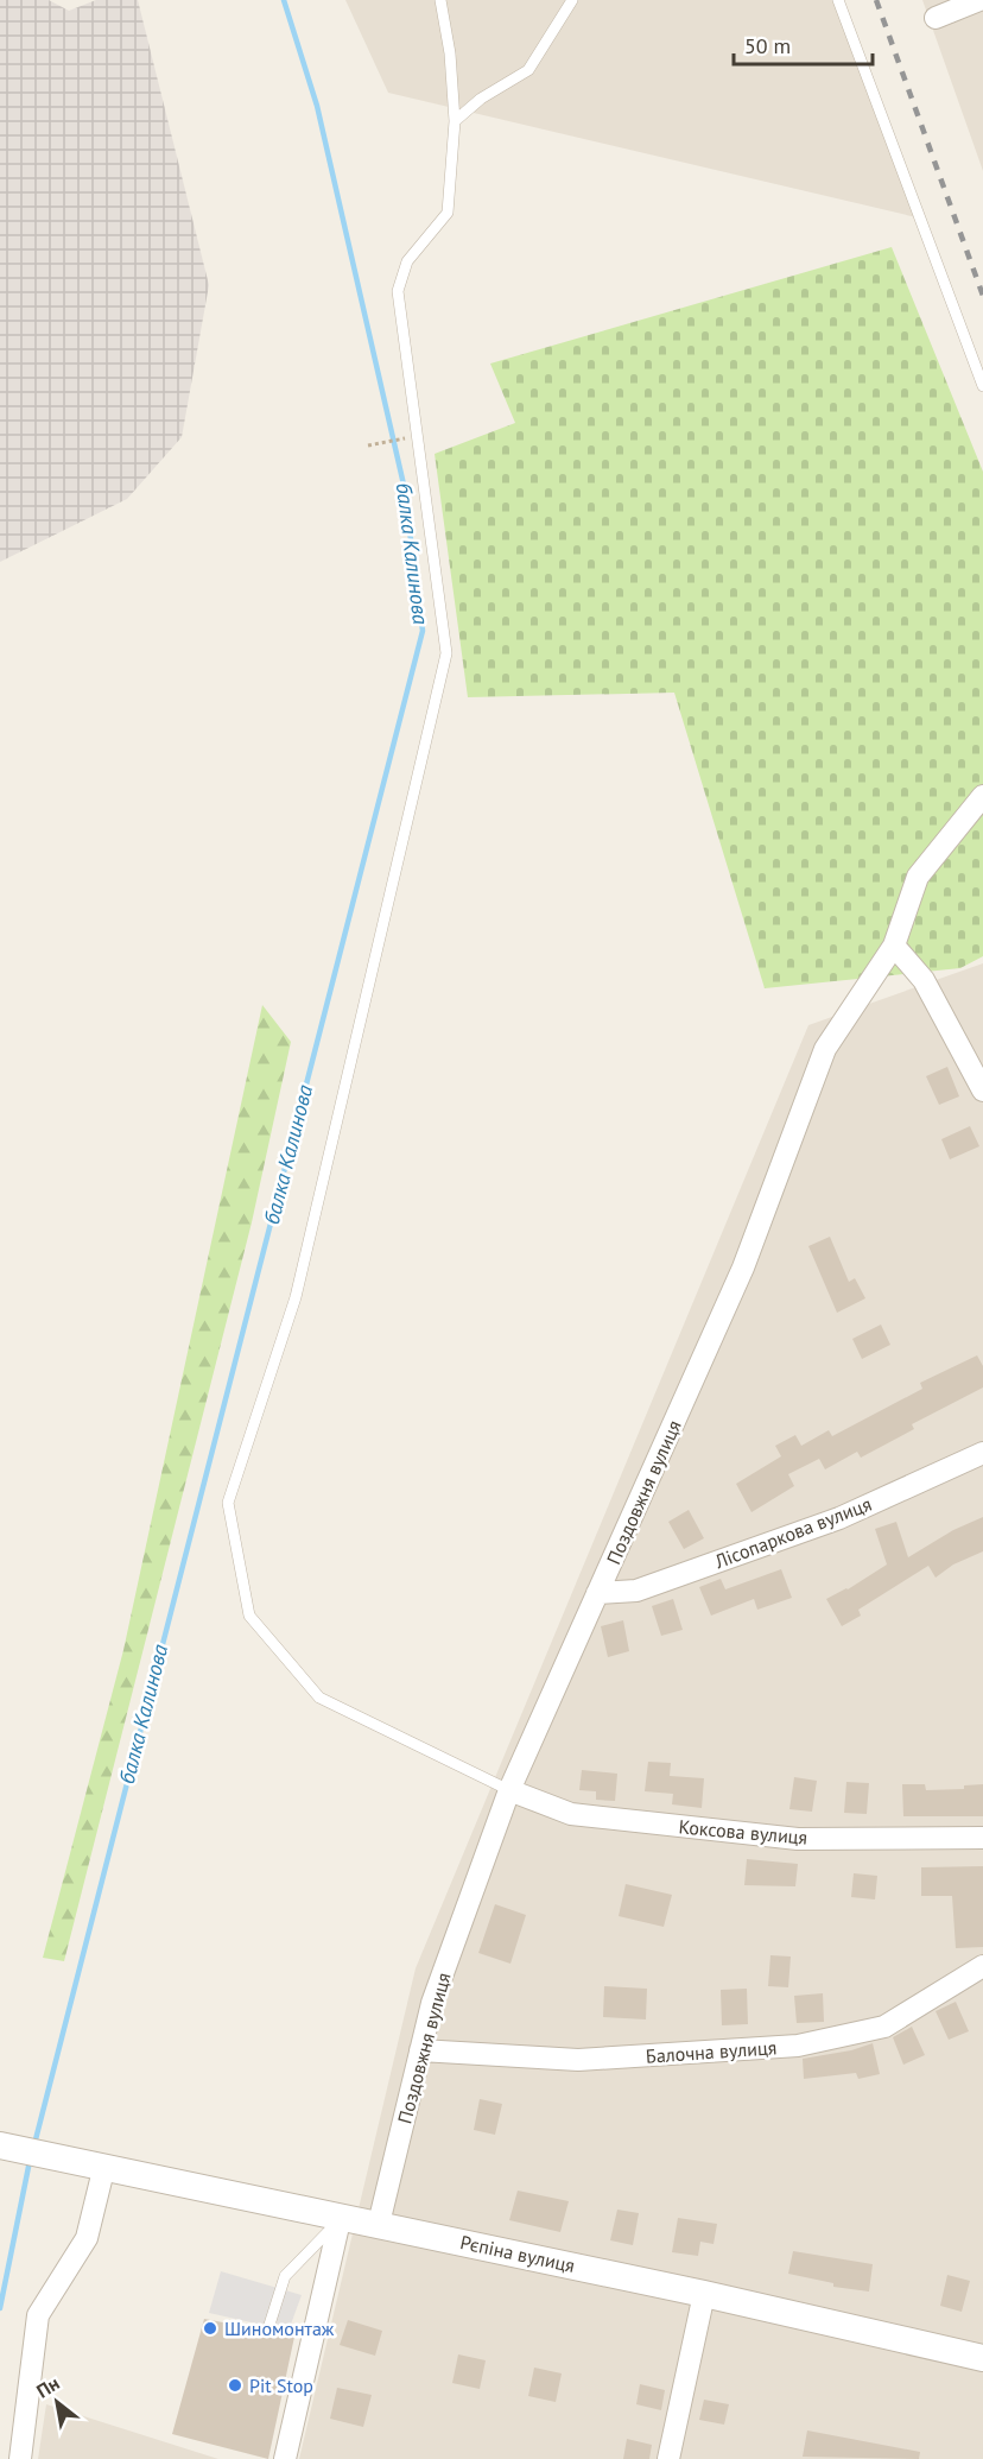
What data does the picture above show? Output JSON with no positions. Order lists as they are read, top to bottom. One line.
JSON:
{"streets":{"street":["Поздовжня вулиця","Лісопаркова вулиця","Коксова вулиця","Балочна вулиця","Рєпіна вулиця"]},"crossings":[["Поздовжня вулиця","Лісопаркова вулиця"],["Поздовжня вулиця","Коксова вулиця"],["Поздовжня вулиця","Балочна вулиця"],["Поздовжня вулиця","Рєпіна вулиця"]],"water":["балка Калинова"],"places":["Шиномонтаж","Pit Stop"],"scale_bar":"50 m","north":"top left"}
